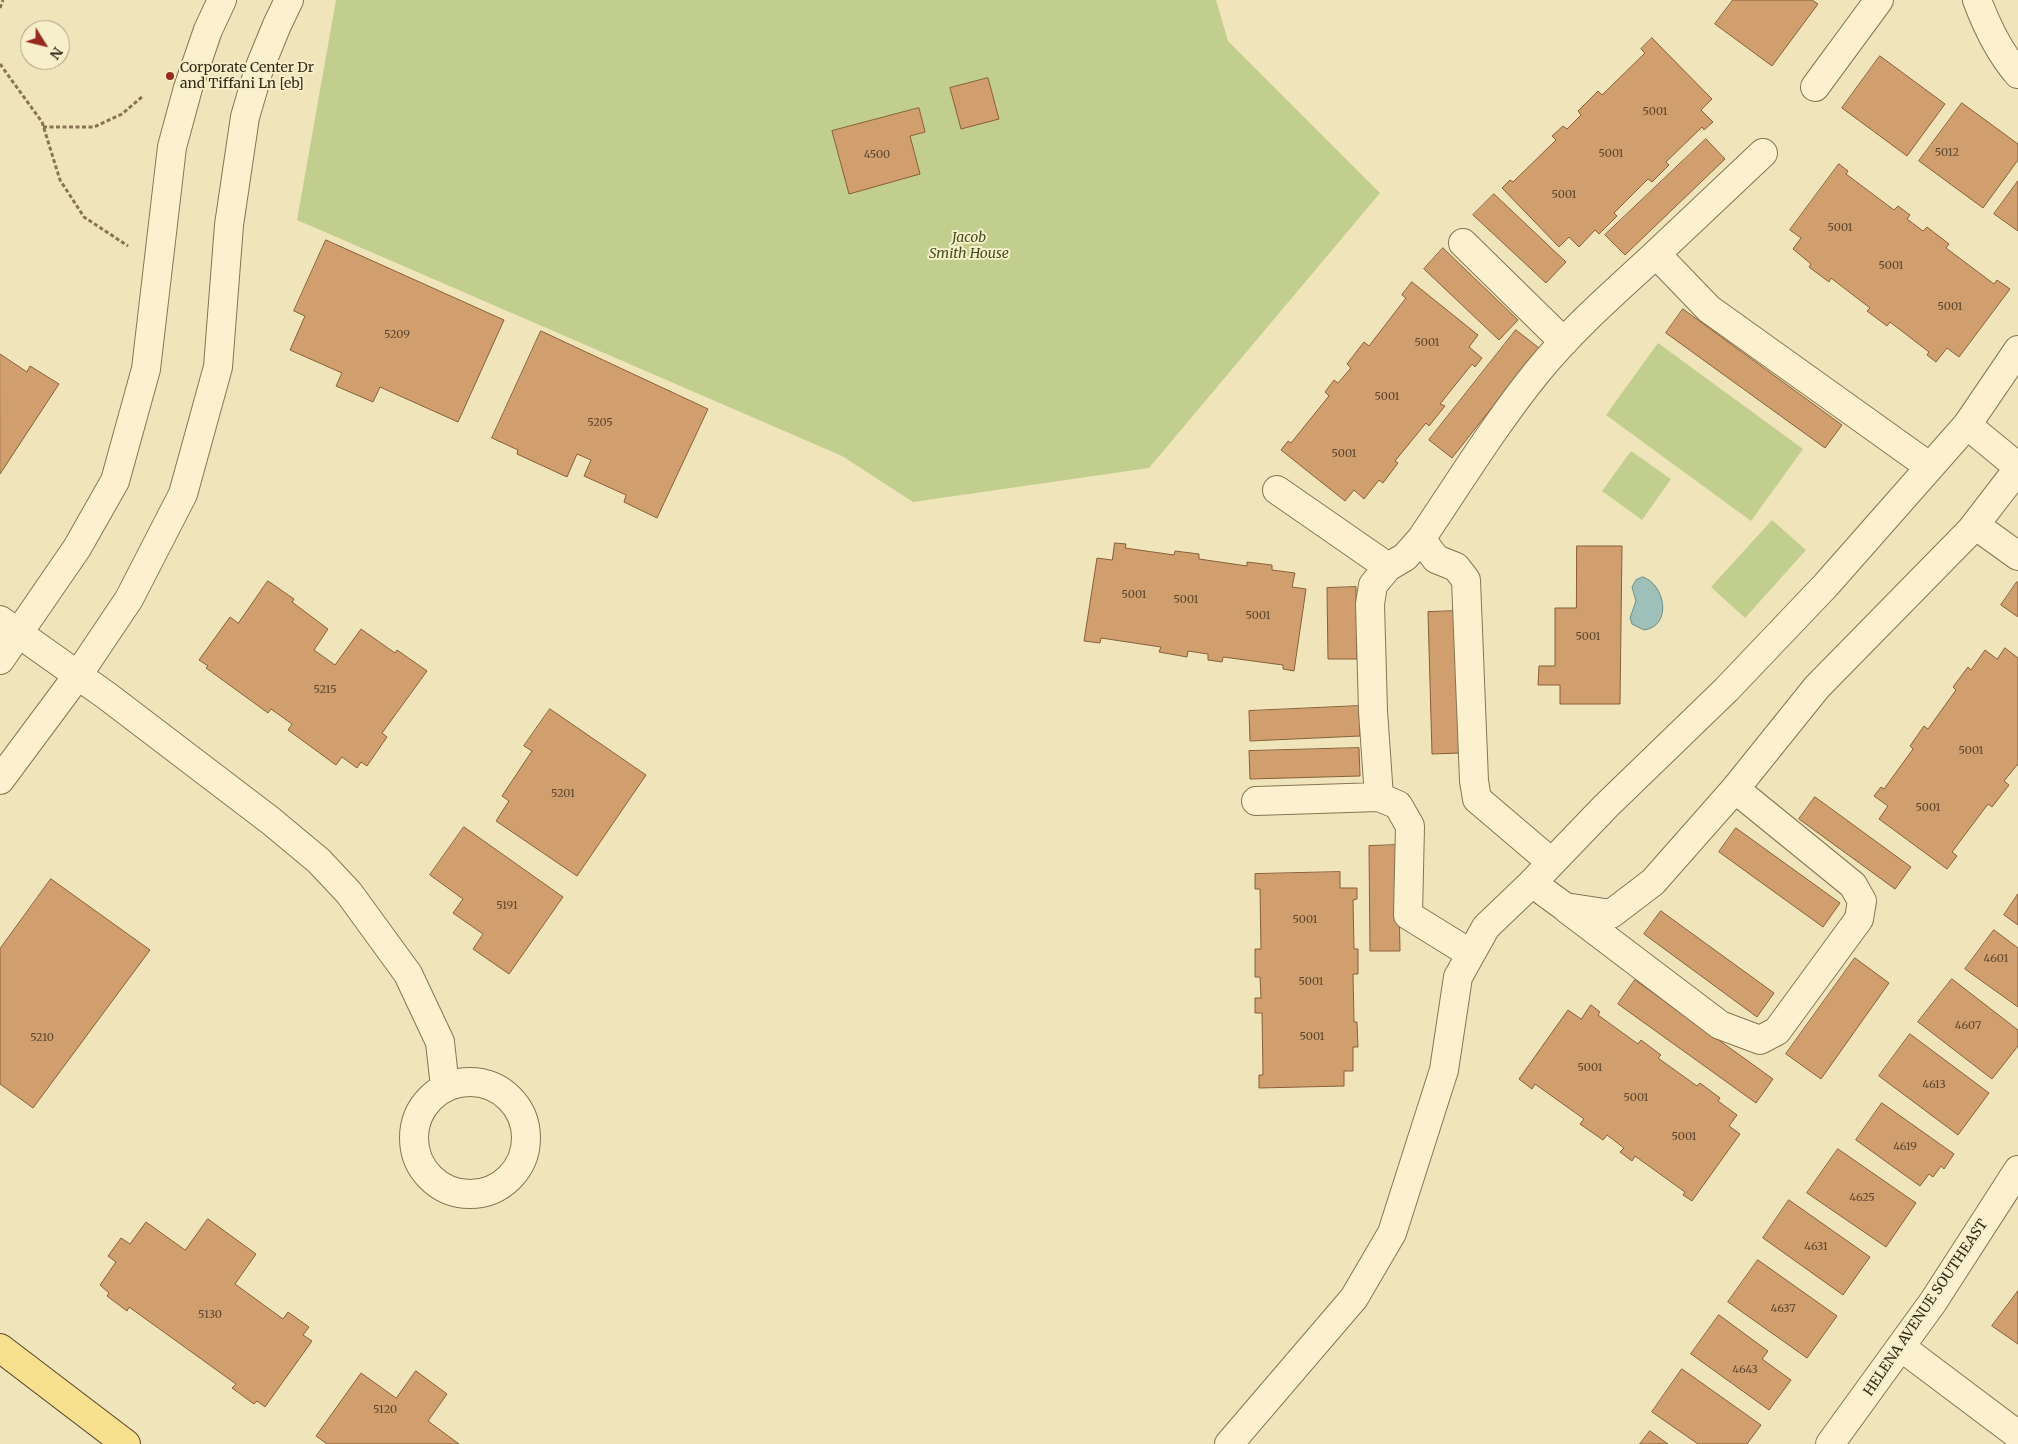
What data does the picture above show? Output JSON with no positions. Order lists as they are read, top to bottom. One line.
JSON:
{"streets":{"street":["HELENA AVENUE SOUTHEAST"]},"parks":["Jacob Smith House"],"places":["Corporate Center Dr and Tiffani Ln [eb]"],"house_numbers":["5001","5012","5001","4500","5001","5001","5001","5001","5209","5001","5001","5205","5001","5001","5001","5001","5001","5215","5001","5201","5001","5191","5001","4601","5001","4607","5001","5210","5001","4613","5001","5001","4619","4625","4631","4637","5130","4643","5120"],"north":"bottom right"}
